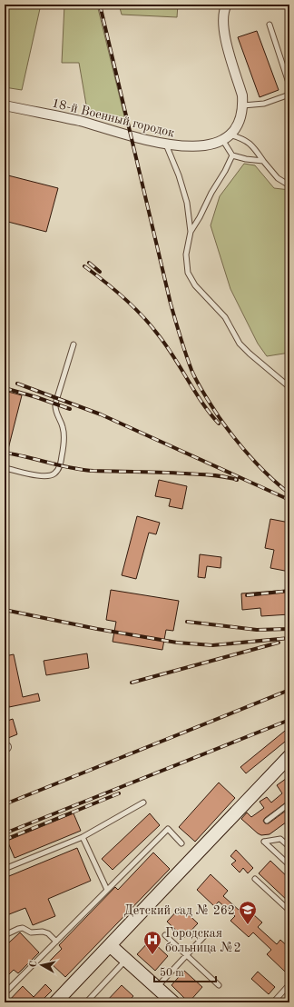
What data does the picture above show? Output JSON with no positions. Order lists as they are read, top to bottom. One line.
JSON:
{"streets":{"street":["18-й Военный городок"]},"places":{"school or university":["Детский сад № 262"],"hospital":["Городская больница №2"]},"scale_bar":"50 m","north":"left"}
